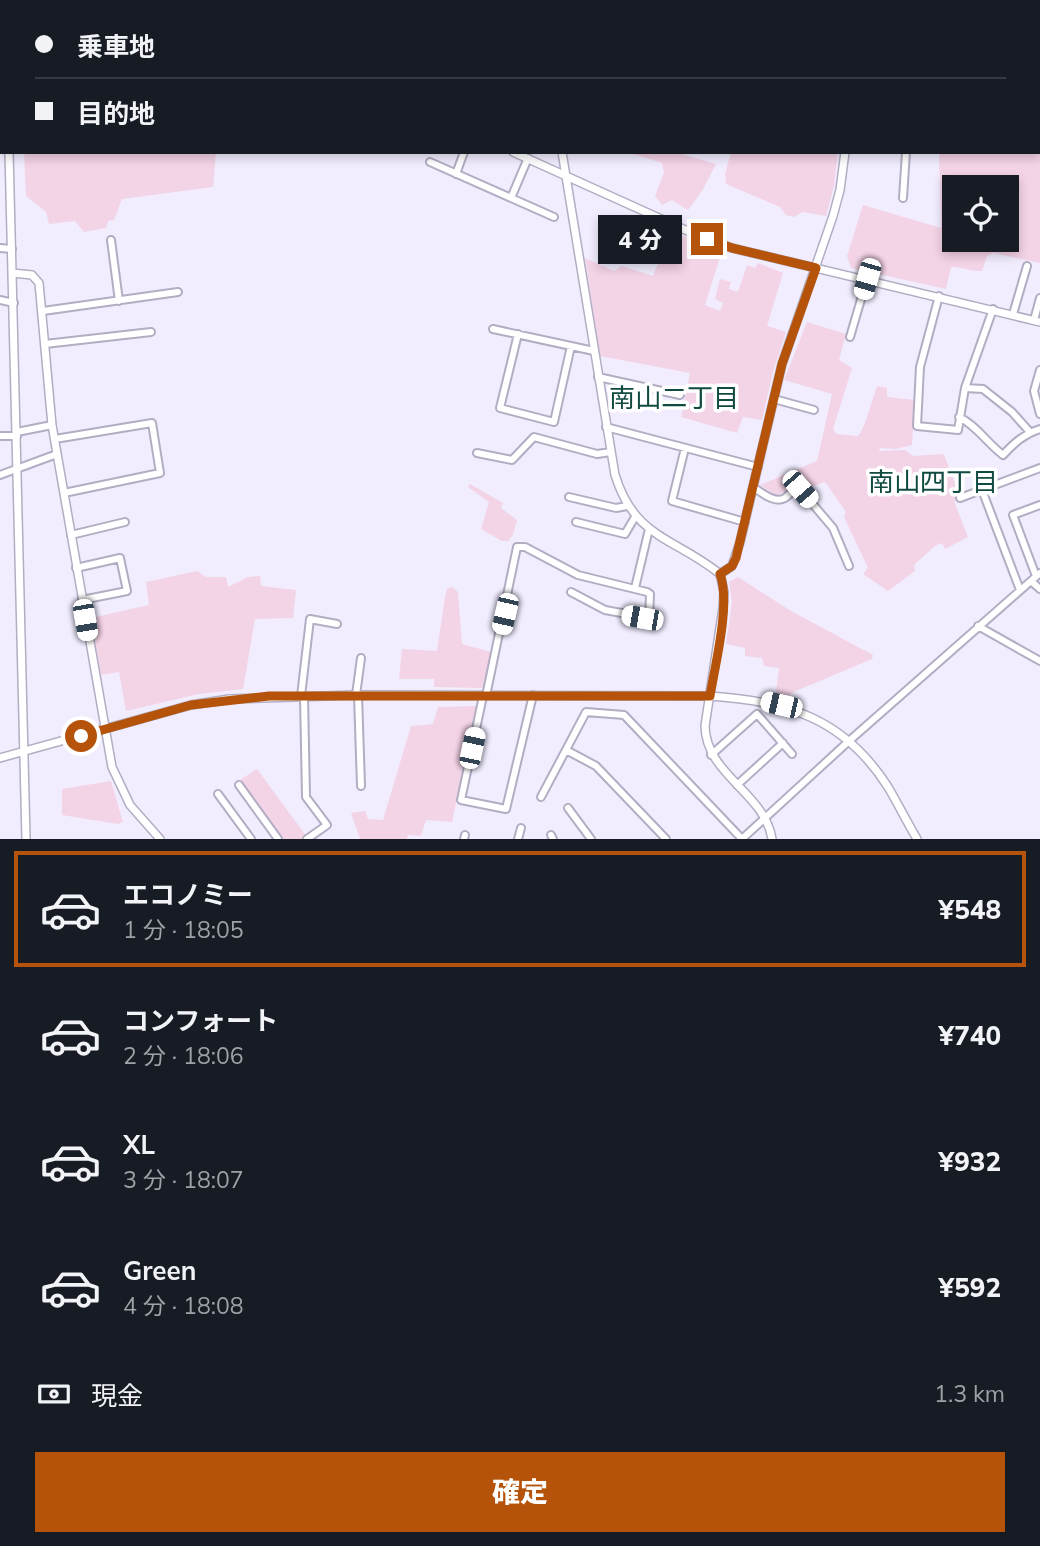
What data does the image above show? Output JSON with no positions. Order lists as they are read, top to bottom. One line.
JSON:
{"districts":["南山二丁目","南山四丁目"],"page":{"banner":["乗車地","目的地"],"bubble":"4 分","list":[{"name":"エコノミー","note":"1 分 · 18:05","value":"¥548"},{"name":"コンフォート","note":"2 分 · 18:06","value":"¥740"},{"name":"XL","note":"3 分 · 18:07","value":"¥932"},{"name":"Green","note":"4 分 · 18:08","value":"¥592"}],"pay":["現金","1.3 km"],"buttons":"確定"}}
